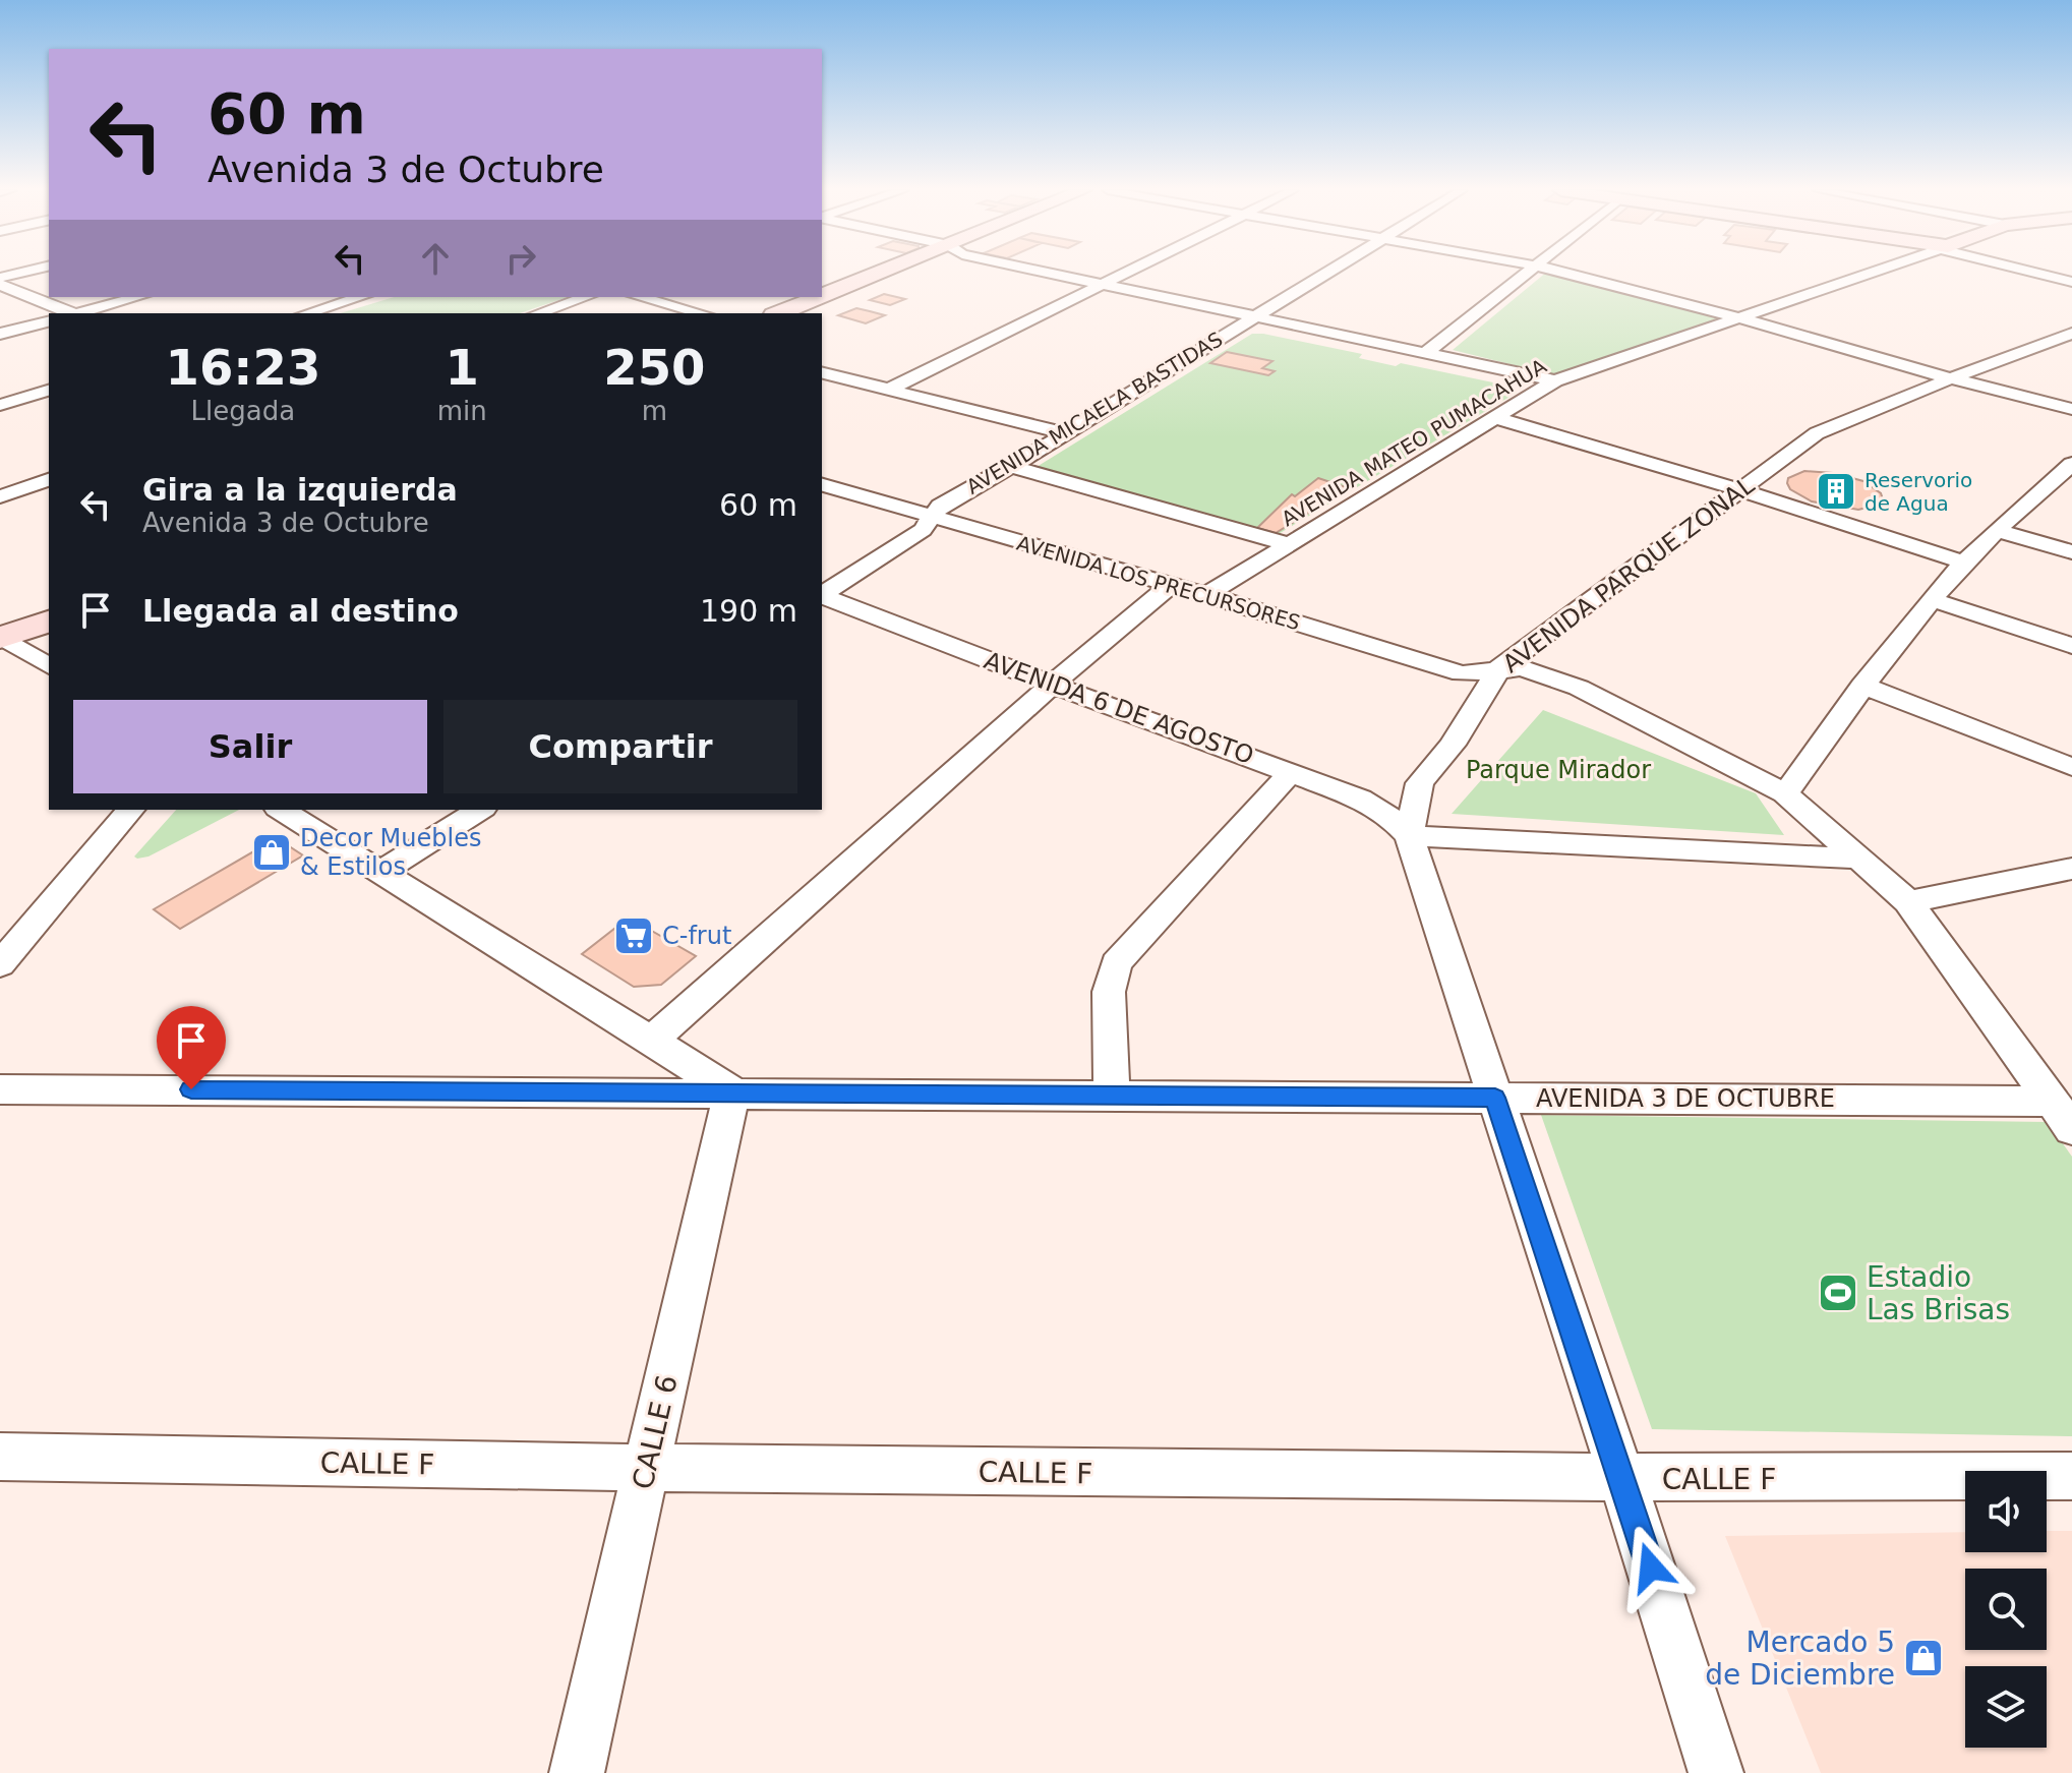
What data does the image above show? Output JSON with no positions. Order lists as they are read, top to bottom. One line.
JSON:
{"streets":{"street":["AVENIDA MICAELA BASTIDAS","AVENIDA MATEO PUMACAHUA","AVENIDA PARQUE ZONAL","AVENIDA LOS PRECURSORES","AVENIDA 6 DE AGOSTO","AVENIDA 3 DE OCTUBRE","CALLE 6","CALLE F"]},"crossings":[["AVENIDA MICAELA BASTIDAS","AVENIDA LOS PRECURSORES"],["AVENIDA MATEO PUMACAHUA","AVENIDA LOS PRECURSORES"],["AVENIDA PARQUE ZONAL","AVENIDA LOS PRECURSORES"],["AVENIDA PARQUE ZONAL","AVENIDA 6 DE AGOSTO"],["AVENIDA LOS PRECURSORES","AVENIDA 3 DE OCTUBRE"],["AVENIDA 3 DE OCTUBRE","CALLE 6"],["CALLE 6","CALLE F"]],"parks":["Parque Mirador"],"places":{"building":["Reservorio de Agua"],"shop":["Decor Muebles & Estilos","Mercado 5 de Diciembre"],"supermarket":["C-frut"],"sports":["Estadio Las Brisas"]},"page":{"turn":["60 m","Avenida 3 de Octubre"],"eta":["16:23","Llegada","1","min","250","m"],"list":[{"name":"Gira a la izquierda","note":"Avenida 3 de Octubre","value":"60 m"},{"name":"Llegada al destino","value":"190 m"}],"buttons":["Salir","Compartir"]}}
